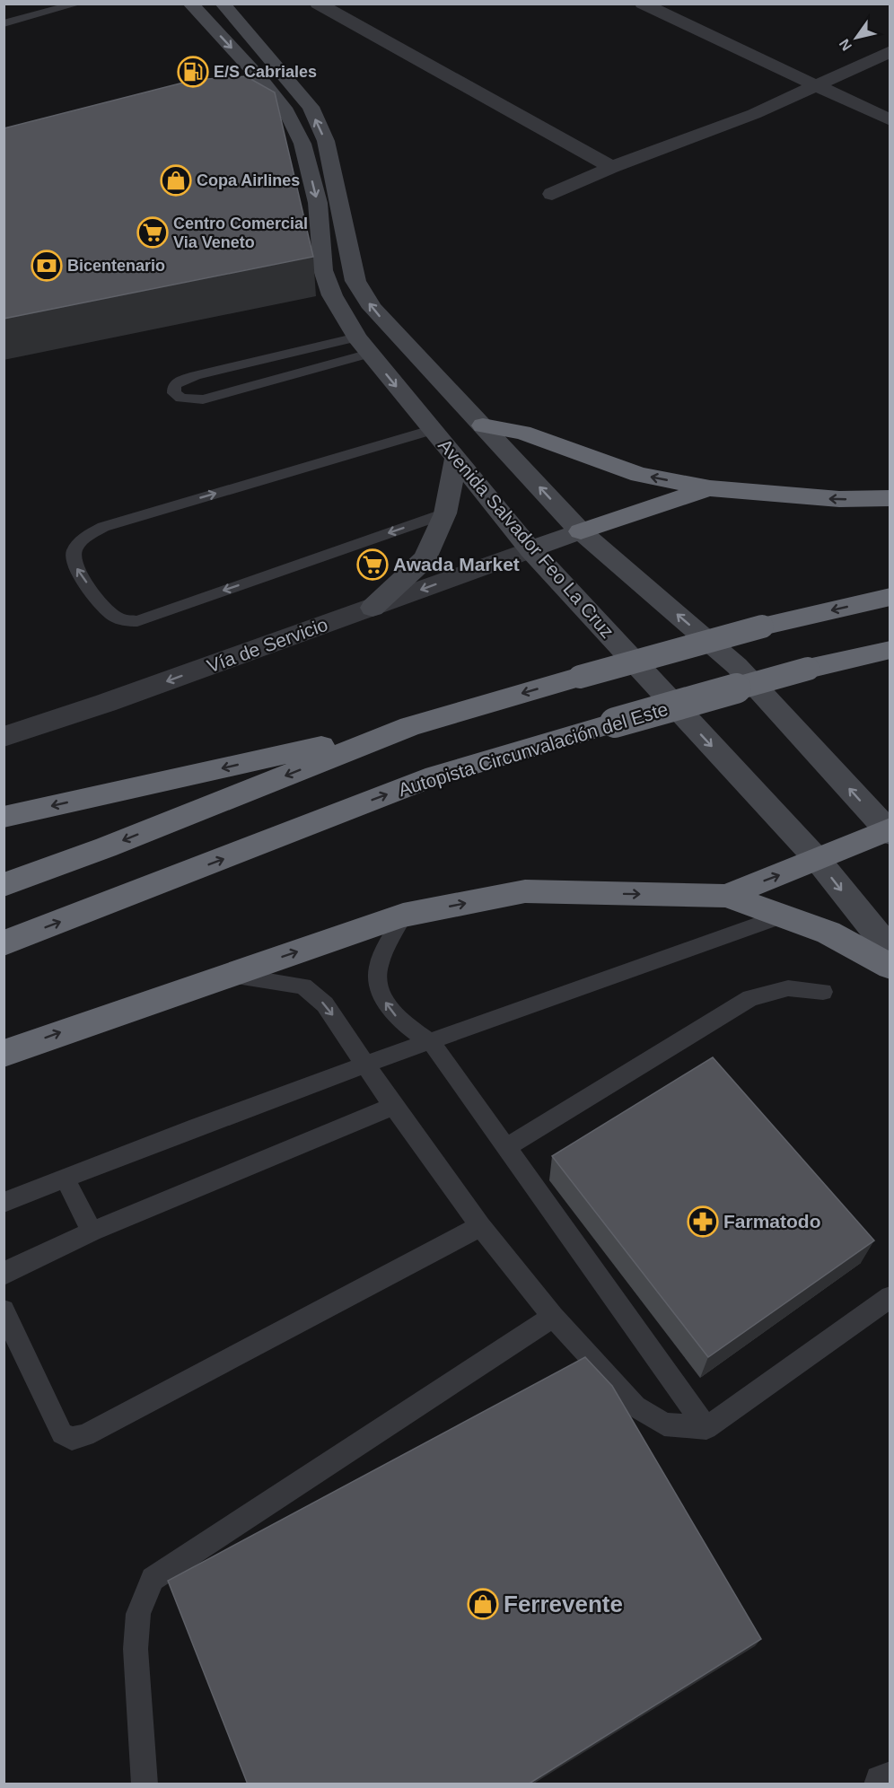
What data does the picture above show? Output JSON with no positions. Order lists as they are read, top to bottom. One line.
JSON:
{"streets":{"highway":["Autopista Circunvalación del Este"],"street":["Avenida Salvador Feo La Cruz","Vía de Servicio"]},"crossings":[["Avenida Salvador Feo La Cruz","Vía de Servicio"]],"one_way":["Vía de Servicio"],"places":{"fuel station":["E/S Cabriales"],"shop":["Copa Airlines","Ferrevente"],"supermarket":["Centro Comercial Via Veneto","Awada Market"],"bank":["Bicentenario"],"pharmacy":["Farmatodo"]},"north":"bottom left"}
